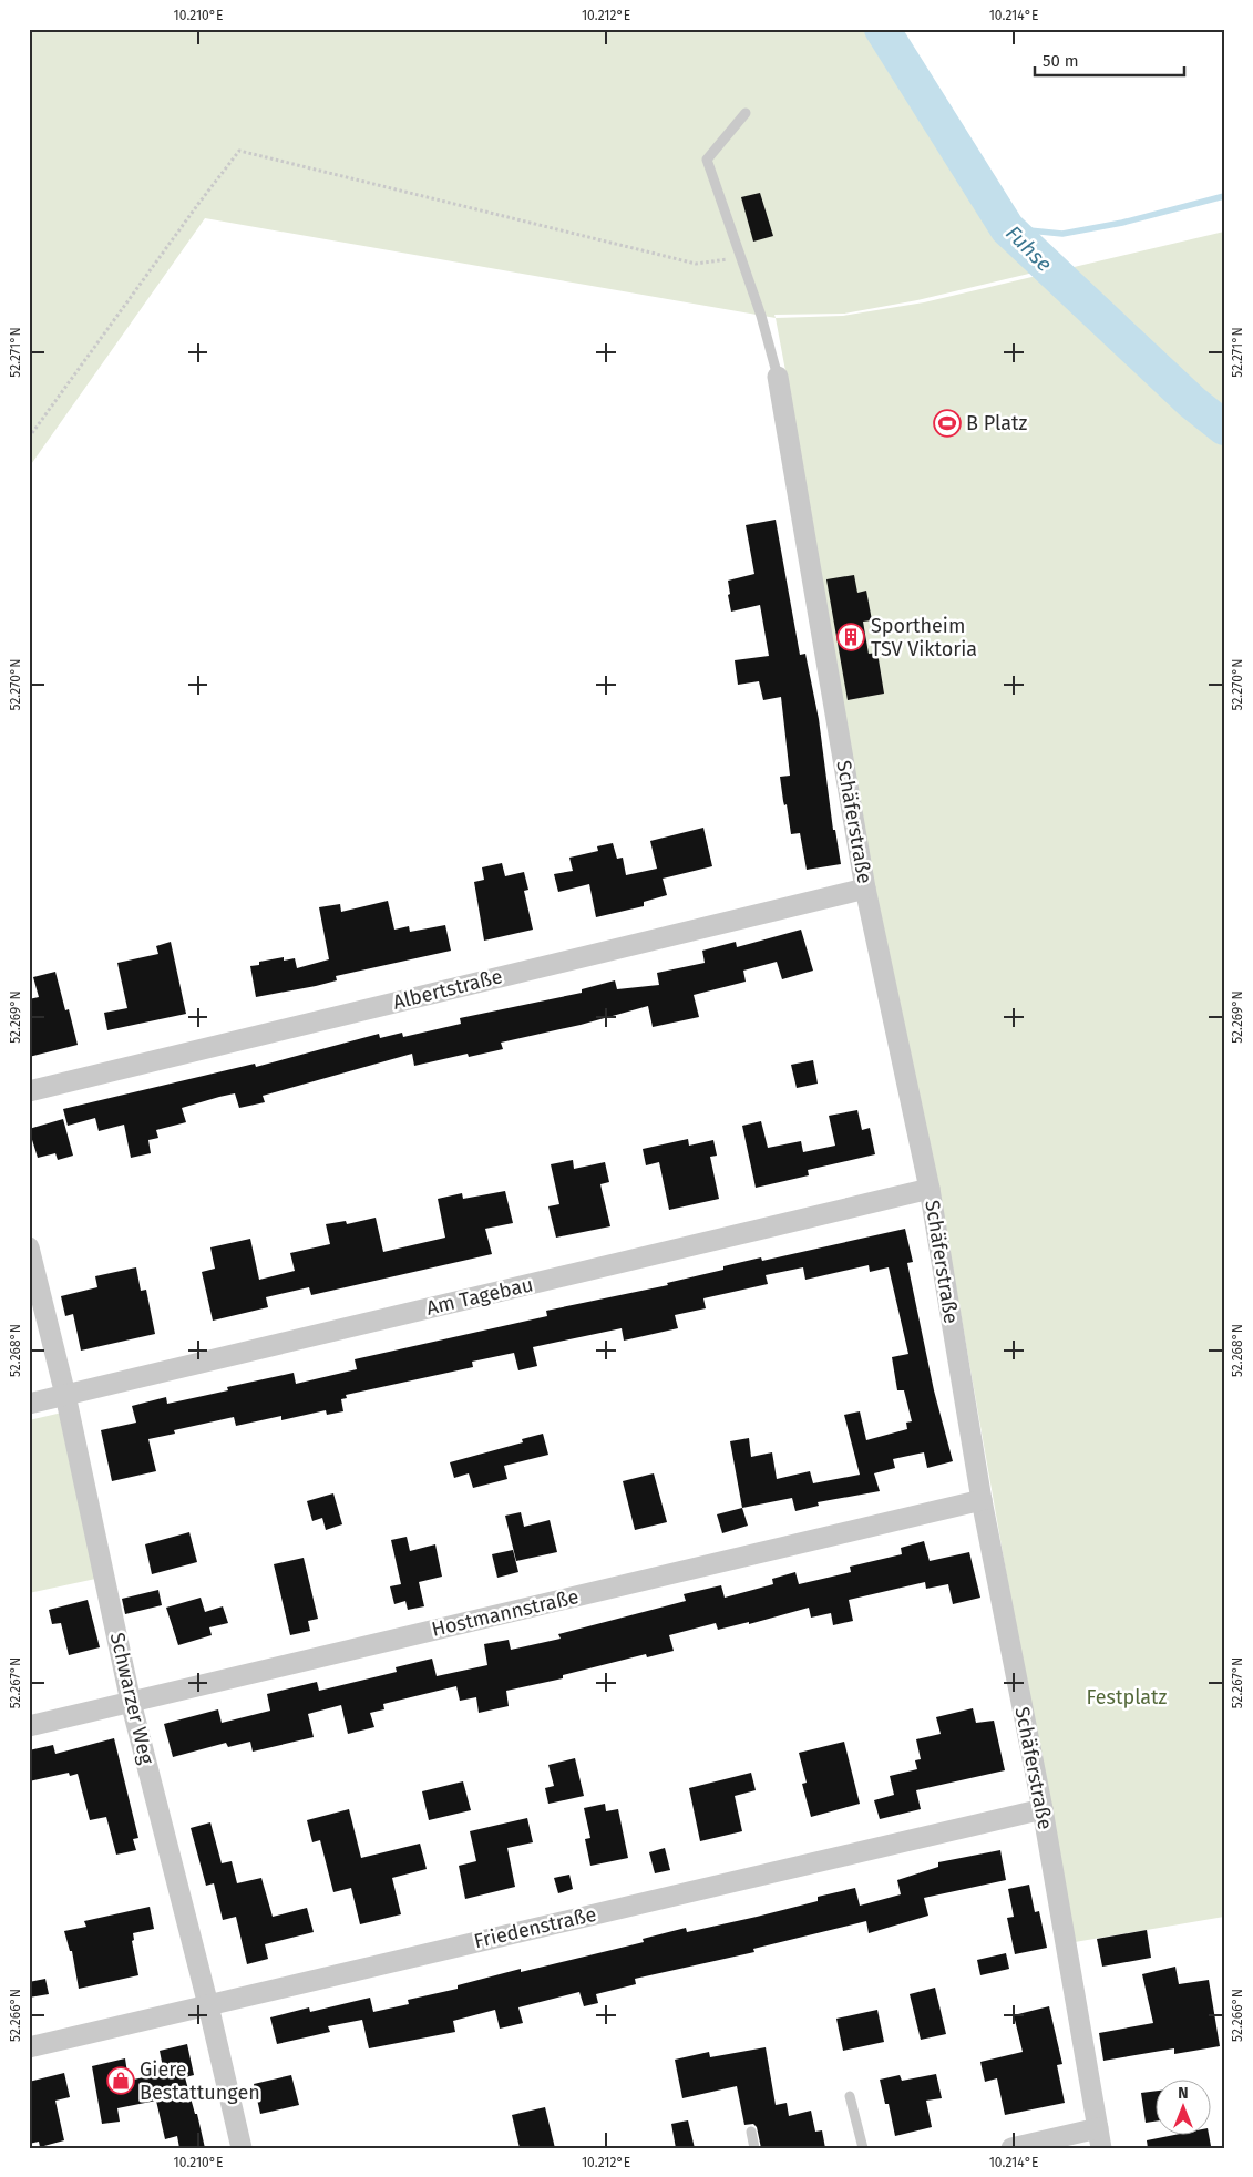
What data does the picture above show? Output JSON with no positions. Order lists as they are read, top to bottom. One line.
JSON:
{"streets":{"street":["Schäferstraße","Albertstraße","Am Tagebau","Hostmannstraße","Schwarzer Weg","Friedenstraße"]},"crossings":[["Schäferstraße","Albertstraße"],["Schäferstraße","Am Tagebau"],["Schäferstraße","Hostmannstraße"],["Schäferstraße","Friedenstraße"],["Am Tagebau","Schwarzer Weg"],["Hostmannstraße","Schwarzer Weg"],["Schwarzer Weg","Friedenstraße"]],"water":["Fuhse"],"parks":["Festplatz"],"places":{"sports":["B Platz"],"building":["Sportheim TSV Viktoria"],"shop":["Giere Bestattungen"]},"scale_bar":"50 m","north":"top","coordinates":["10.210°E","10.212°E","10.214°E","52.271°N","52.270°N","52.269°N","52.268°N","52.267°N","52.266°N"]}
